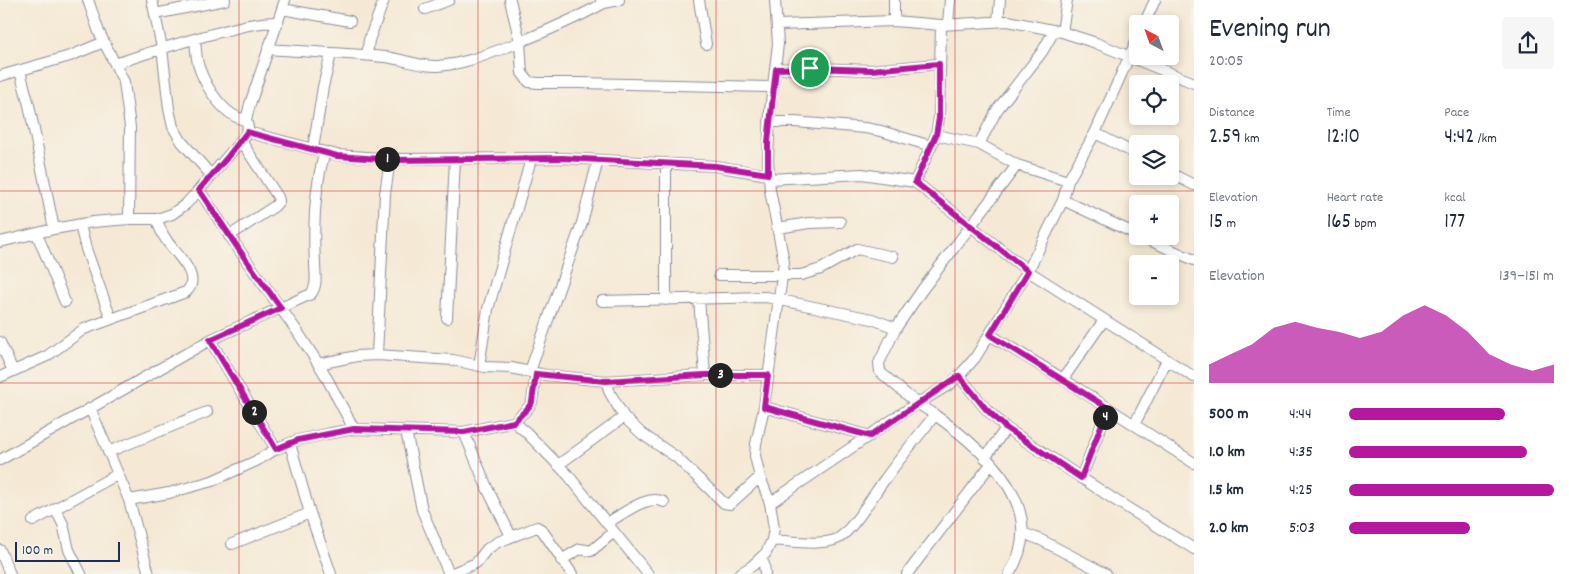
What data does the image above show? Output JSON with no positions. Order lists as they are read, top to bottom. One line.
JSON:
{"scale_bar":"100 m","north":"top left","page":{"heading":["Evening run","20:05"],"map_buttons":["+","−"],"stats":[["Distance","2.59 km"],["Time","12:10"],["Pace","4:42 /km"],["Elevation","15 m"],["Heart rate","165 bpm"],["kcal","177"]],"pins":["1","3","2","4"],"chart":["Elevation","139–151 m"],"list":[{"name":"500 m","note":"4:44"},{"name":"1.0 km","note":"4:35"},{"name":"1.5 km","note":"4:25"},{"name":"2.0 km","note":"5:03"}],"scale":"100 m"}}
